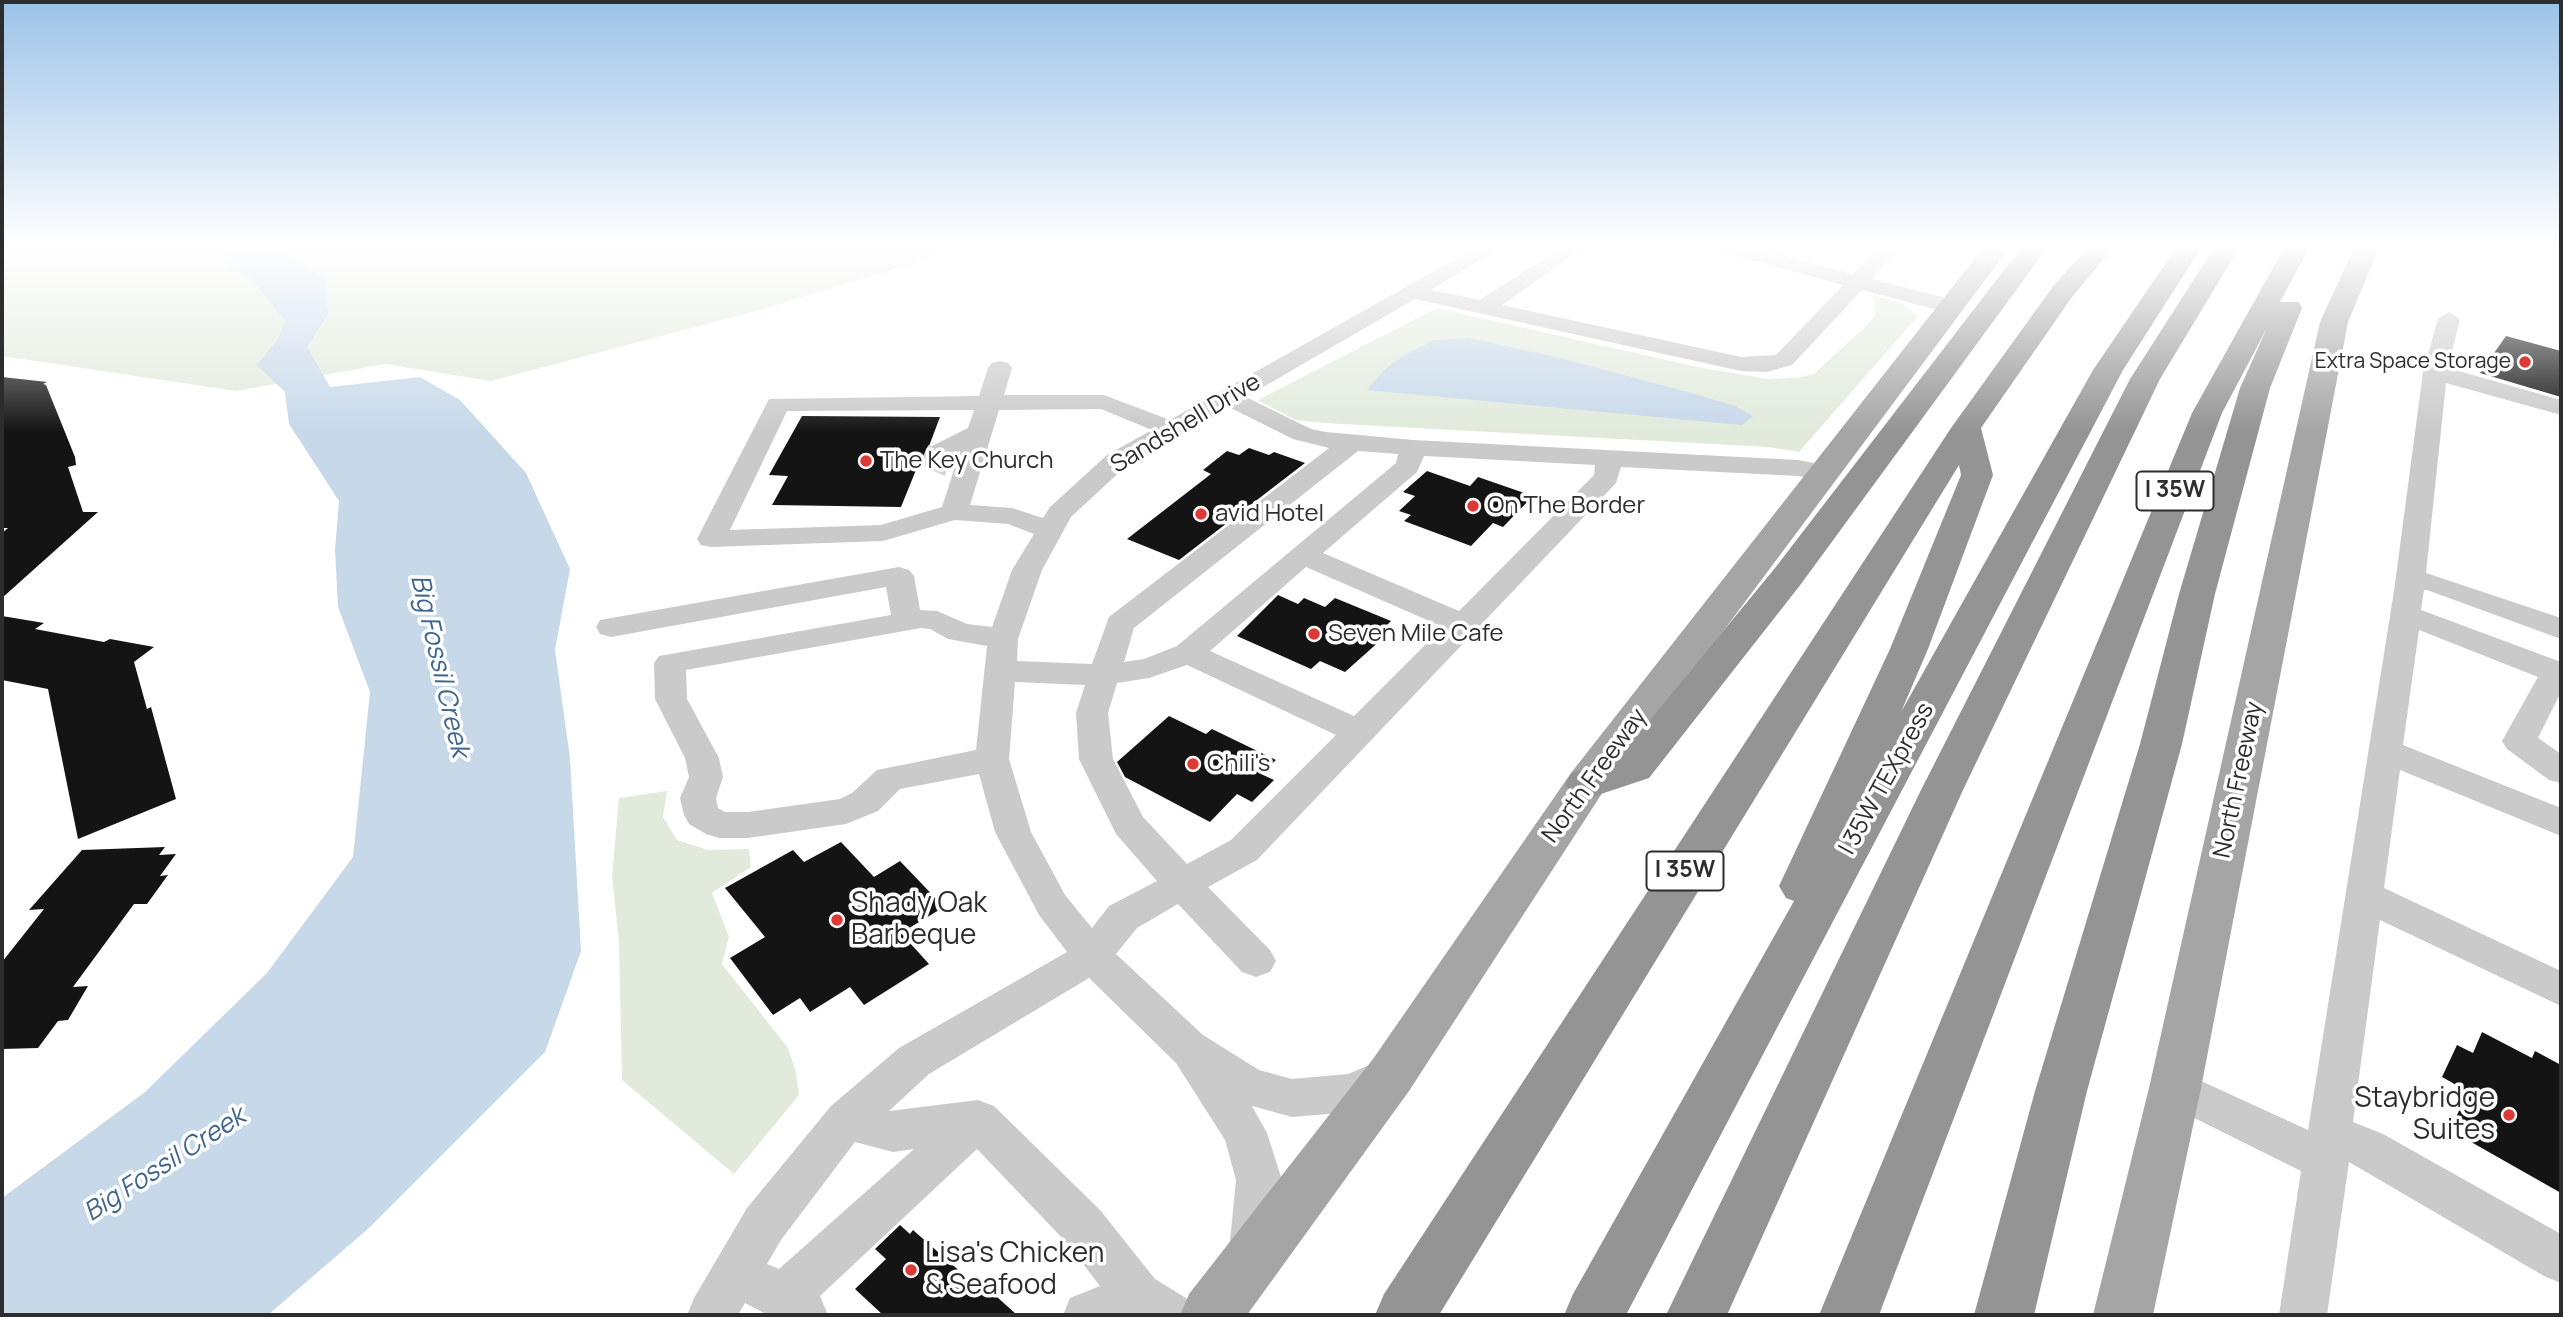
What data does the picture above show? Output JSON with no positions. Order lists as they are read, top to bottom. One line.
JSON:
{"streets":{"highway":["I 35W","I 35W TEXpress"],"main road":["North Freeway"],"street":["Sandshell Drive"]},"crossings":[["Sandshell Drive","North Freeway"]],"water":["Big Fossil Creek"],"places":["Extra Space Storage","The Key Church","On The Border","avid Hotel","Seven Mile Cafe","Chili's","Shady Oak Barbeque","Staybridge Suites","Lisa's Chicken & Seafood"]}
